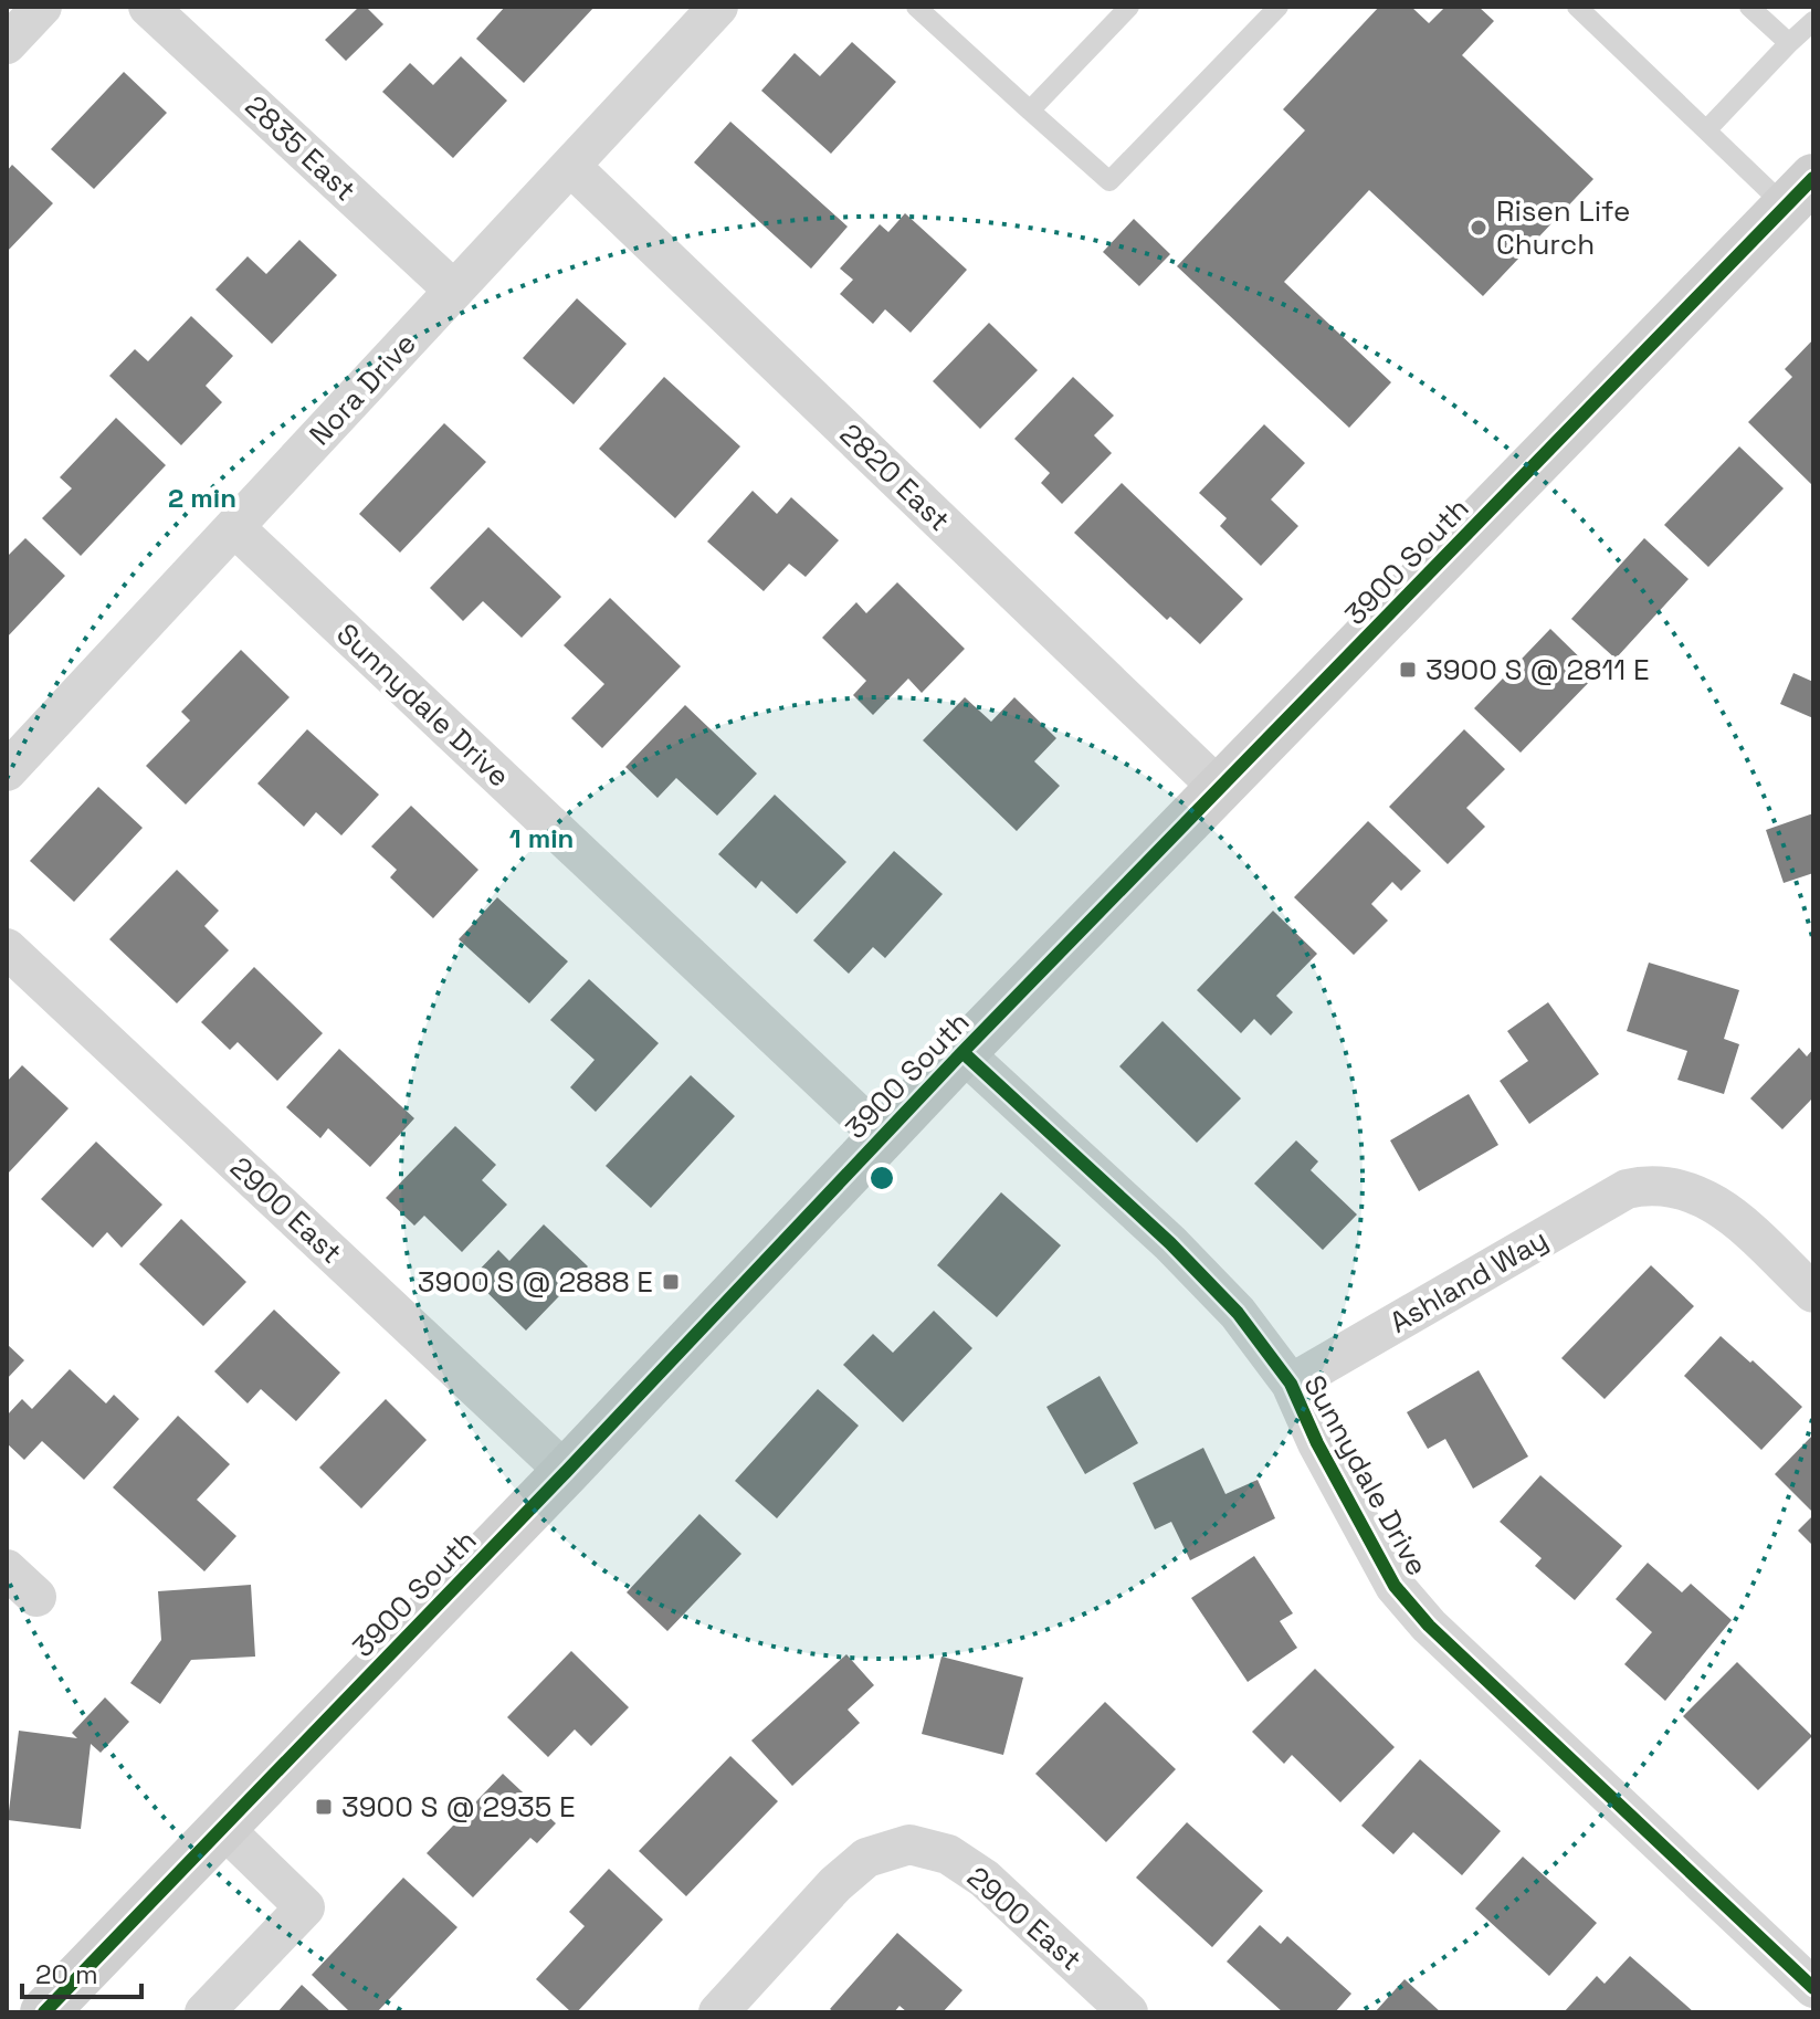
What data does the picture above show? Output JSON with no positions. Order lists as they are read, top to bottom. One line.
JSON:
{"streets":{"main road":["3900 South"],"street":["2835 East","Nora Drive","2820 East","Sunnydale Drive","2900 East","Ashland Way"]},"crossings":[["2835 East","Nora Drive"],["Nora Drive","2820 East"],["Nora Drive","Sunnydale Drive"],["2820 East","3900 South"],["3900 South","Sunnydale Drive"],["3900 South","2900 East"],["Sunnydale Drive","Ashland Way"]],"places":{"other":["Risen Life Church"],"transit":["3900 S @ 2811 E","3900 S @ 2888 E","3900 S @ 2935 E"]},"scale_bar":"20 m","rings":["2 min","1 min"]}
